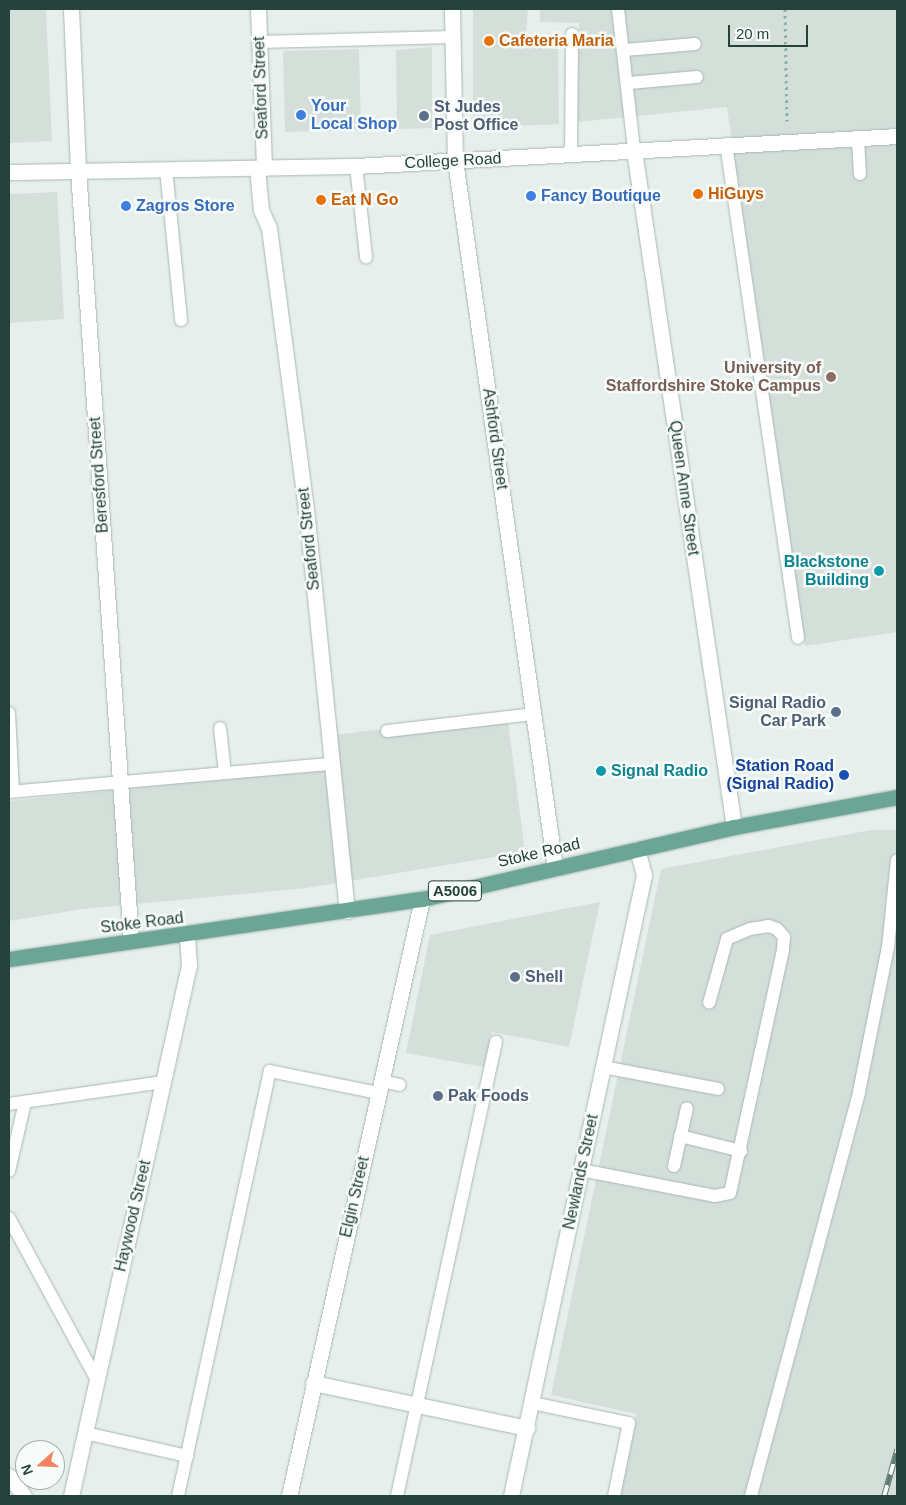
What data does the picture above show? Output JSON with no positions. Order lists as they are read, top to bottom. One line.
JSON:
{"streets":{"main road":["Stoke Road","A5006"],"street":["Seaford Street","College Road","Ashford Street","Beresford Street","Queen Anne Street","Newlands Street","Elgin Street","Haywood Street"]},"crossings":[["Seaford Street","College Road"],["Seaford Street","Stoke Road"],["College Road","Ashford Street"],["College Road","Beresford Street"],["College Road","Queen Anne Street"],["Ashford Street","Stoke Road"],["Beresford Street","Stoke Road"],["Queen Anne Street","Stoke Road"],["Stoke Road","Newlands Street"],["Stoke Road","Elgin Street"],["Stoke Road","Haywood Street"]],"places":["Cafeteria Maria","Your Local Shop","St Judes Post Office","HiGuys","Fancy Boutique","Eat N Go","Zagros Store","University of Staffordshire Stoke Campus","Blackstone Building","Signal Radio Car Park","Signal Radio","Station Road (Signal Radio)","Shell","Pak Foods"],"scale_bar":"20 m","north":"left"}
